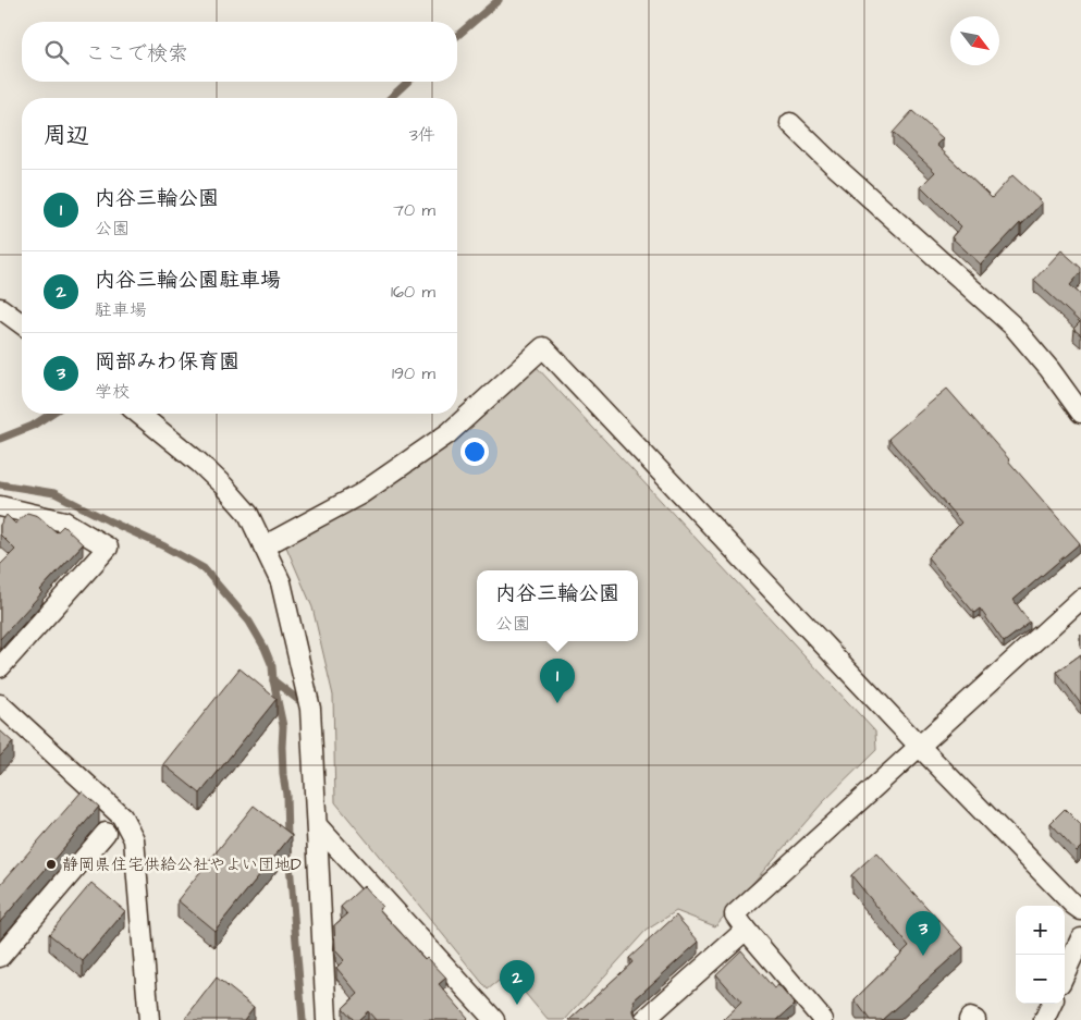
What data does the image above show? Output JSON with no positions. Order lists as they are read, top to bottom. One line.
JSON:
{"places":["静岡県住宅供給公社やよい団地D"],"north":"bottom right","page":{"search":"ここで検索","heading":["周辺","3件"],"list":[{"mark":"1","name":"内谷三輪公園","note":"公園","value":"70 m"},{"mark":"2","name":"内谷三輪公園駐車場","note":"駐車場","value":"160 m"},{"mark":"3","name":"岡部みわ保育園","note":"学校","value":"190 m"}],"popup":["内谷三輪公園","公園"],"pins":["1","3","2"],"map_buttons":["+","−"]}}
